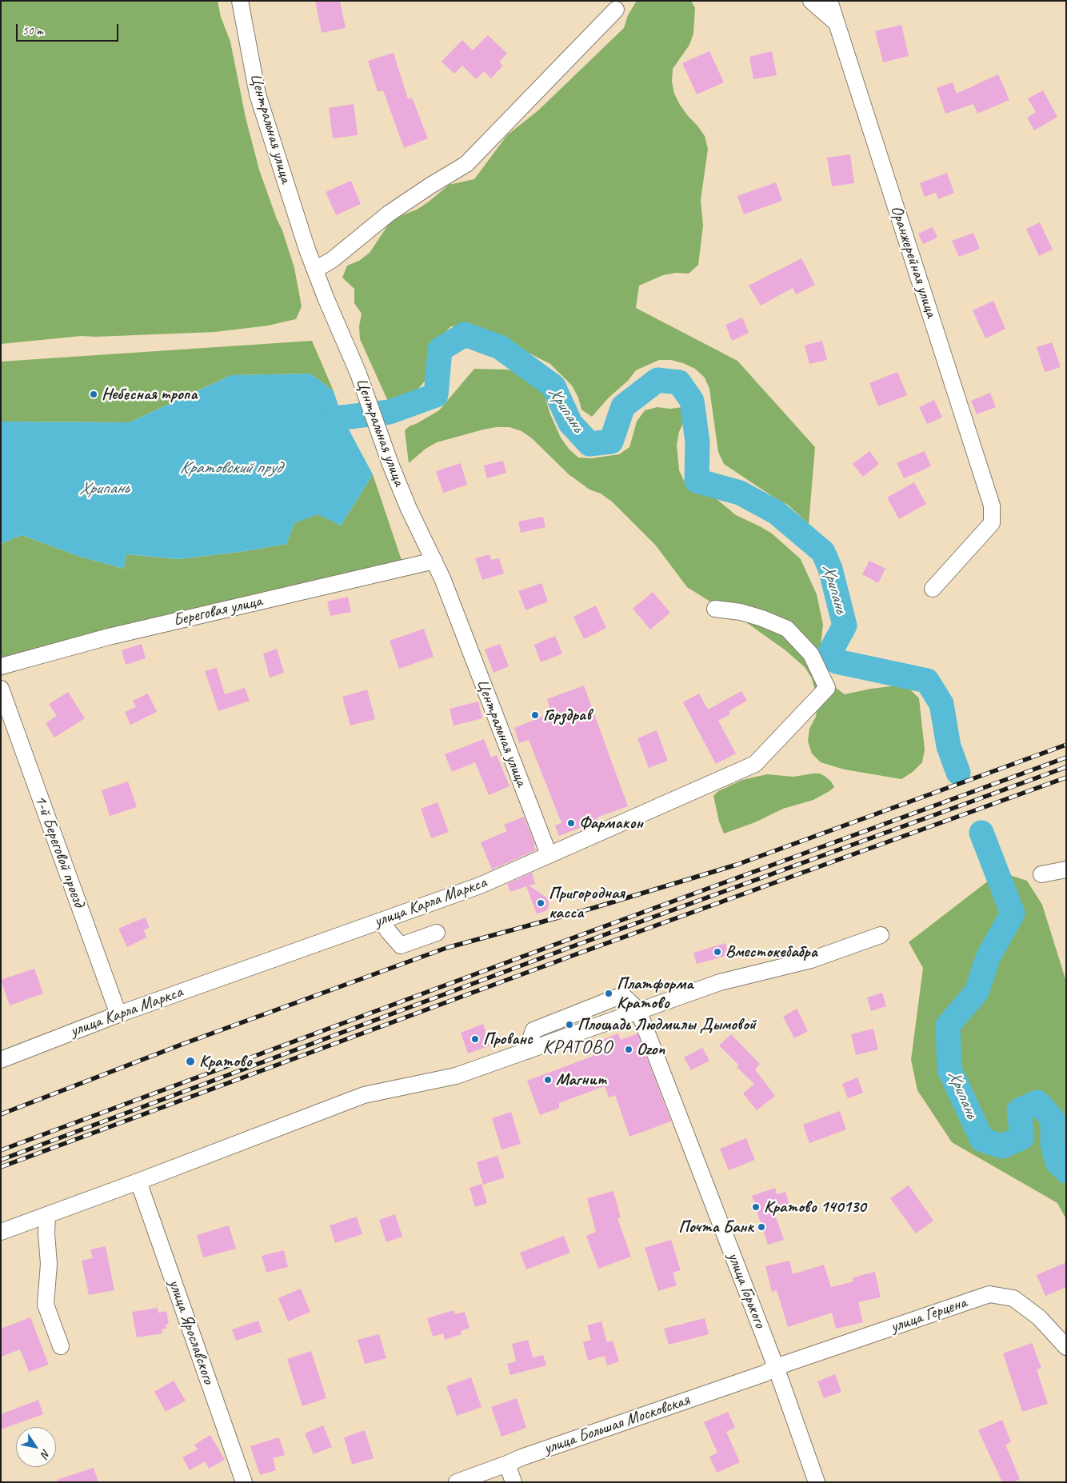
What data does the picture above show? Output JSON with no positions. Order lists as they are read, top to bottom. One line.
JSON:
{"streets":{"street":["Центральная улица","Оранжерейная улица","Береговая улица","1-й Береговой проезд","улица Карла Маркса","улица Горького","улица Герцена","улица Ярославского","улица Большая Московская"]},"crossings":[["Центральная улица","Береговая улица"],["Центральная улица","улица Карла Маркса"],["1-й Береговой проезд","улица Карла Маркса"],["улица Горького","улица Герцена"],["улица Горького","улица Большая Московская"],["улица Герцена","улица Большая Московская"]],"districts":["КРАТОВО"],"water":["Хрипань","Кратовский пруд"],"places":["Небесная тропа","Горздрав","Фармакон","Пригородная касса","Вместокебабра","Платформа Кратово","Площадь Людмилы Дымовой","Прованс","Ozon","Кратово","Магнит","Кратово 140130","Почта Банк"],"scale_bar":"50 m","north":"bottom right"}
